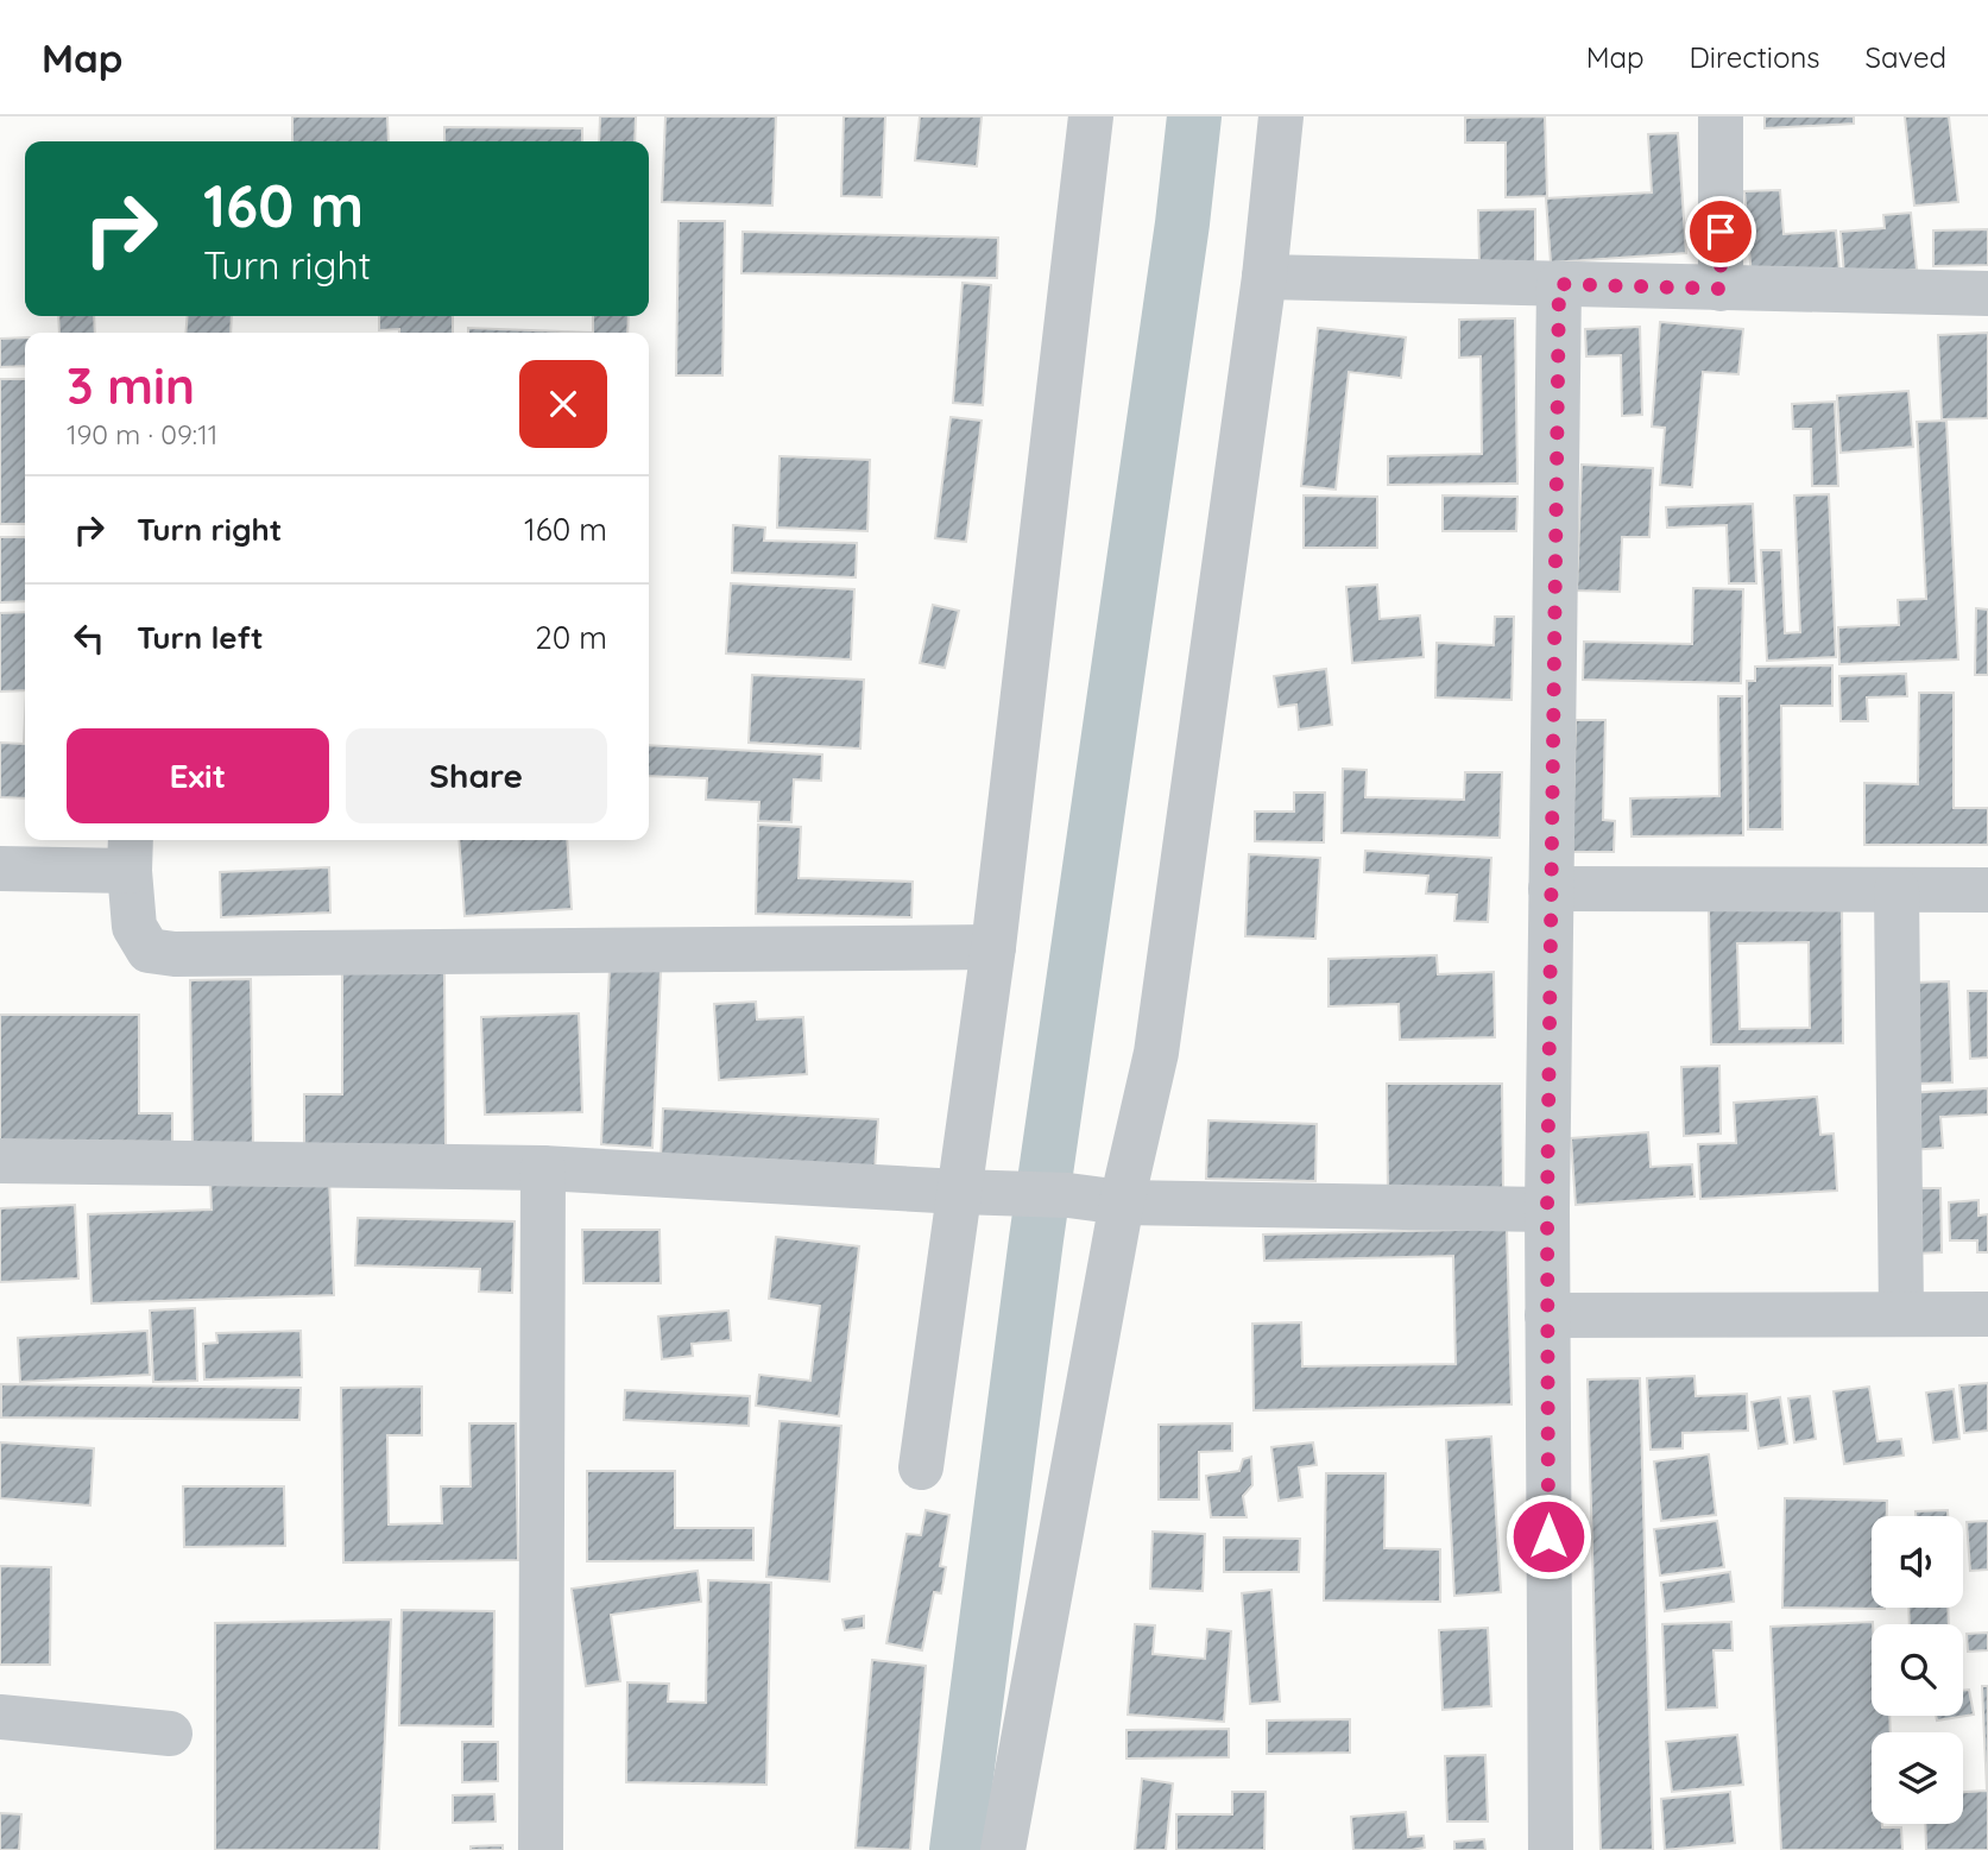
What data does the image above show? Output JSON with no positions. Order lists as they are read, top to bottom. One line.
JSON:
{"page":{"header":"Map","nav":["Map","Directions","Saved"],"turn":["160 m","Turn right"],"heading":["3 min","190 m · 09:11"],"list":[{"name":"Turn right","value":"160 m"},{"name":"Turn left","value":"20 m"}],"buttons":["Exit","Share"]}}
